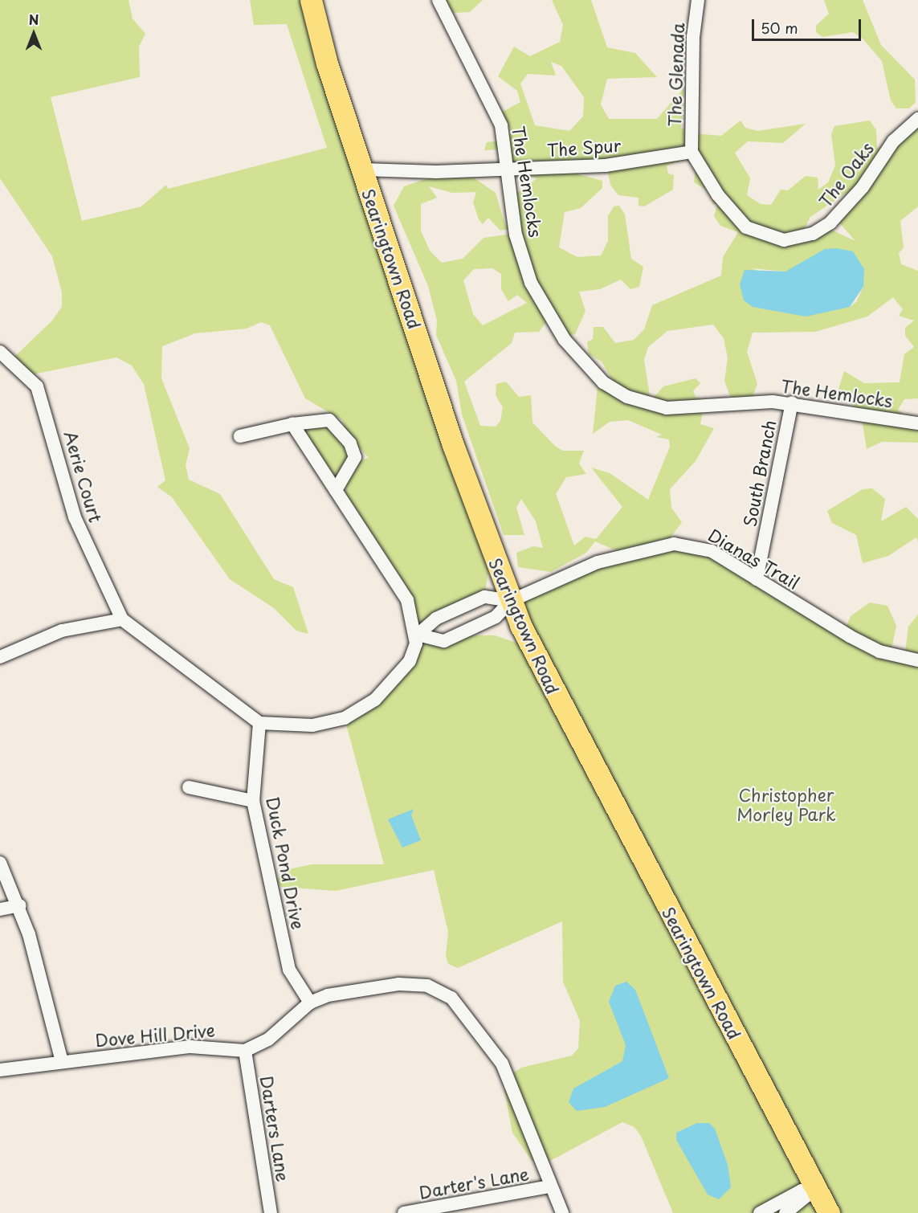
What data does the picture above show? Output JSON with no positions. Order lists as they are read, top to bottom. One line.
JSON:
{"streets":{"main road":["Searingtown Road"],"street":["The Glenada","The Spur","The Oaks","The Hemlocks","South Branch","Aerie Court","Dianas Trail","Duck Pond Drive","Dove Hill Drive","Darters Lane","Darter's Lane"]},"crossings":[["The Glenada","The Spur"],["The Glenada","The Oaks"],["The Spur","The Oaks"],["The Spur","The Hemlocks"],["The Spur","Searingtown Road"],["The Hemlocks","South Branch"],["Searingtown Road","Dianas Trail"],["South Branch","Dianas Trail"],["Dove Hill Drive","Darters Lane"]],"parks":["Christopher Morley Park"],"scale_bar":"50 m","north":"top"}
